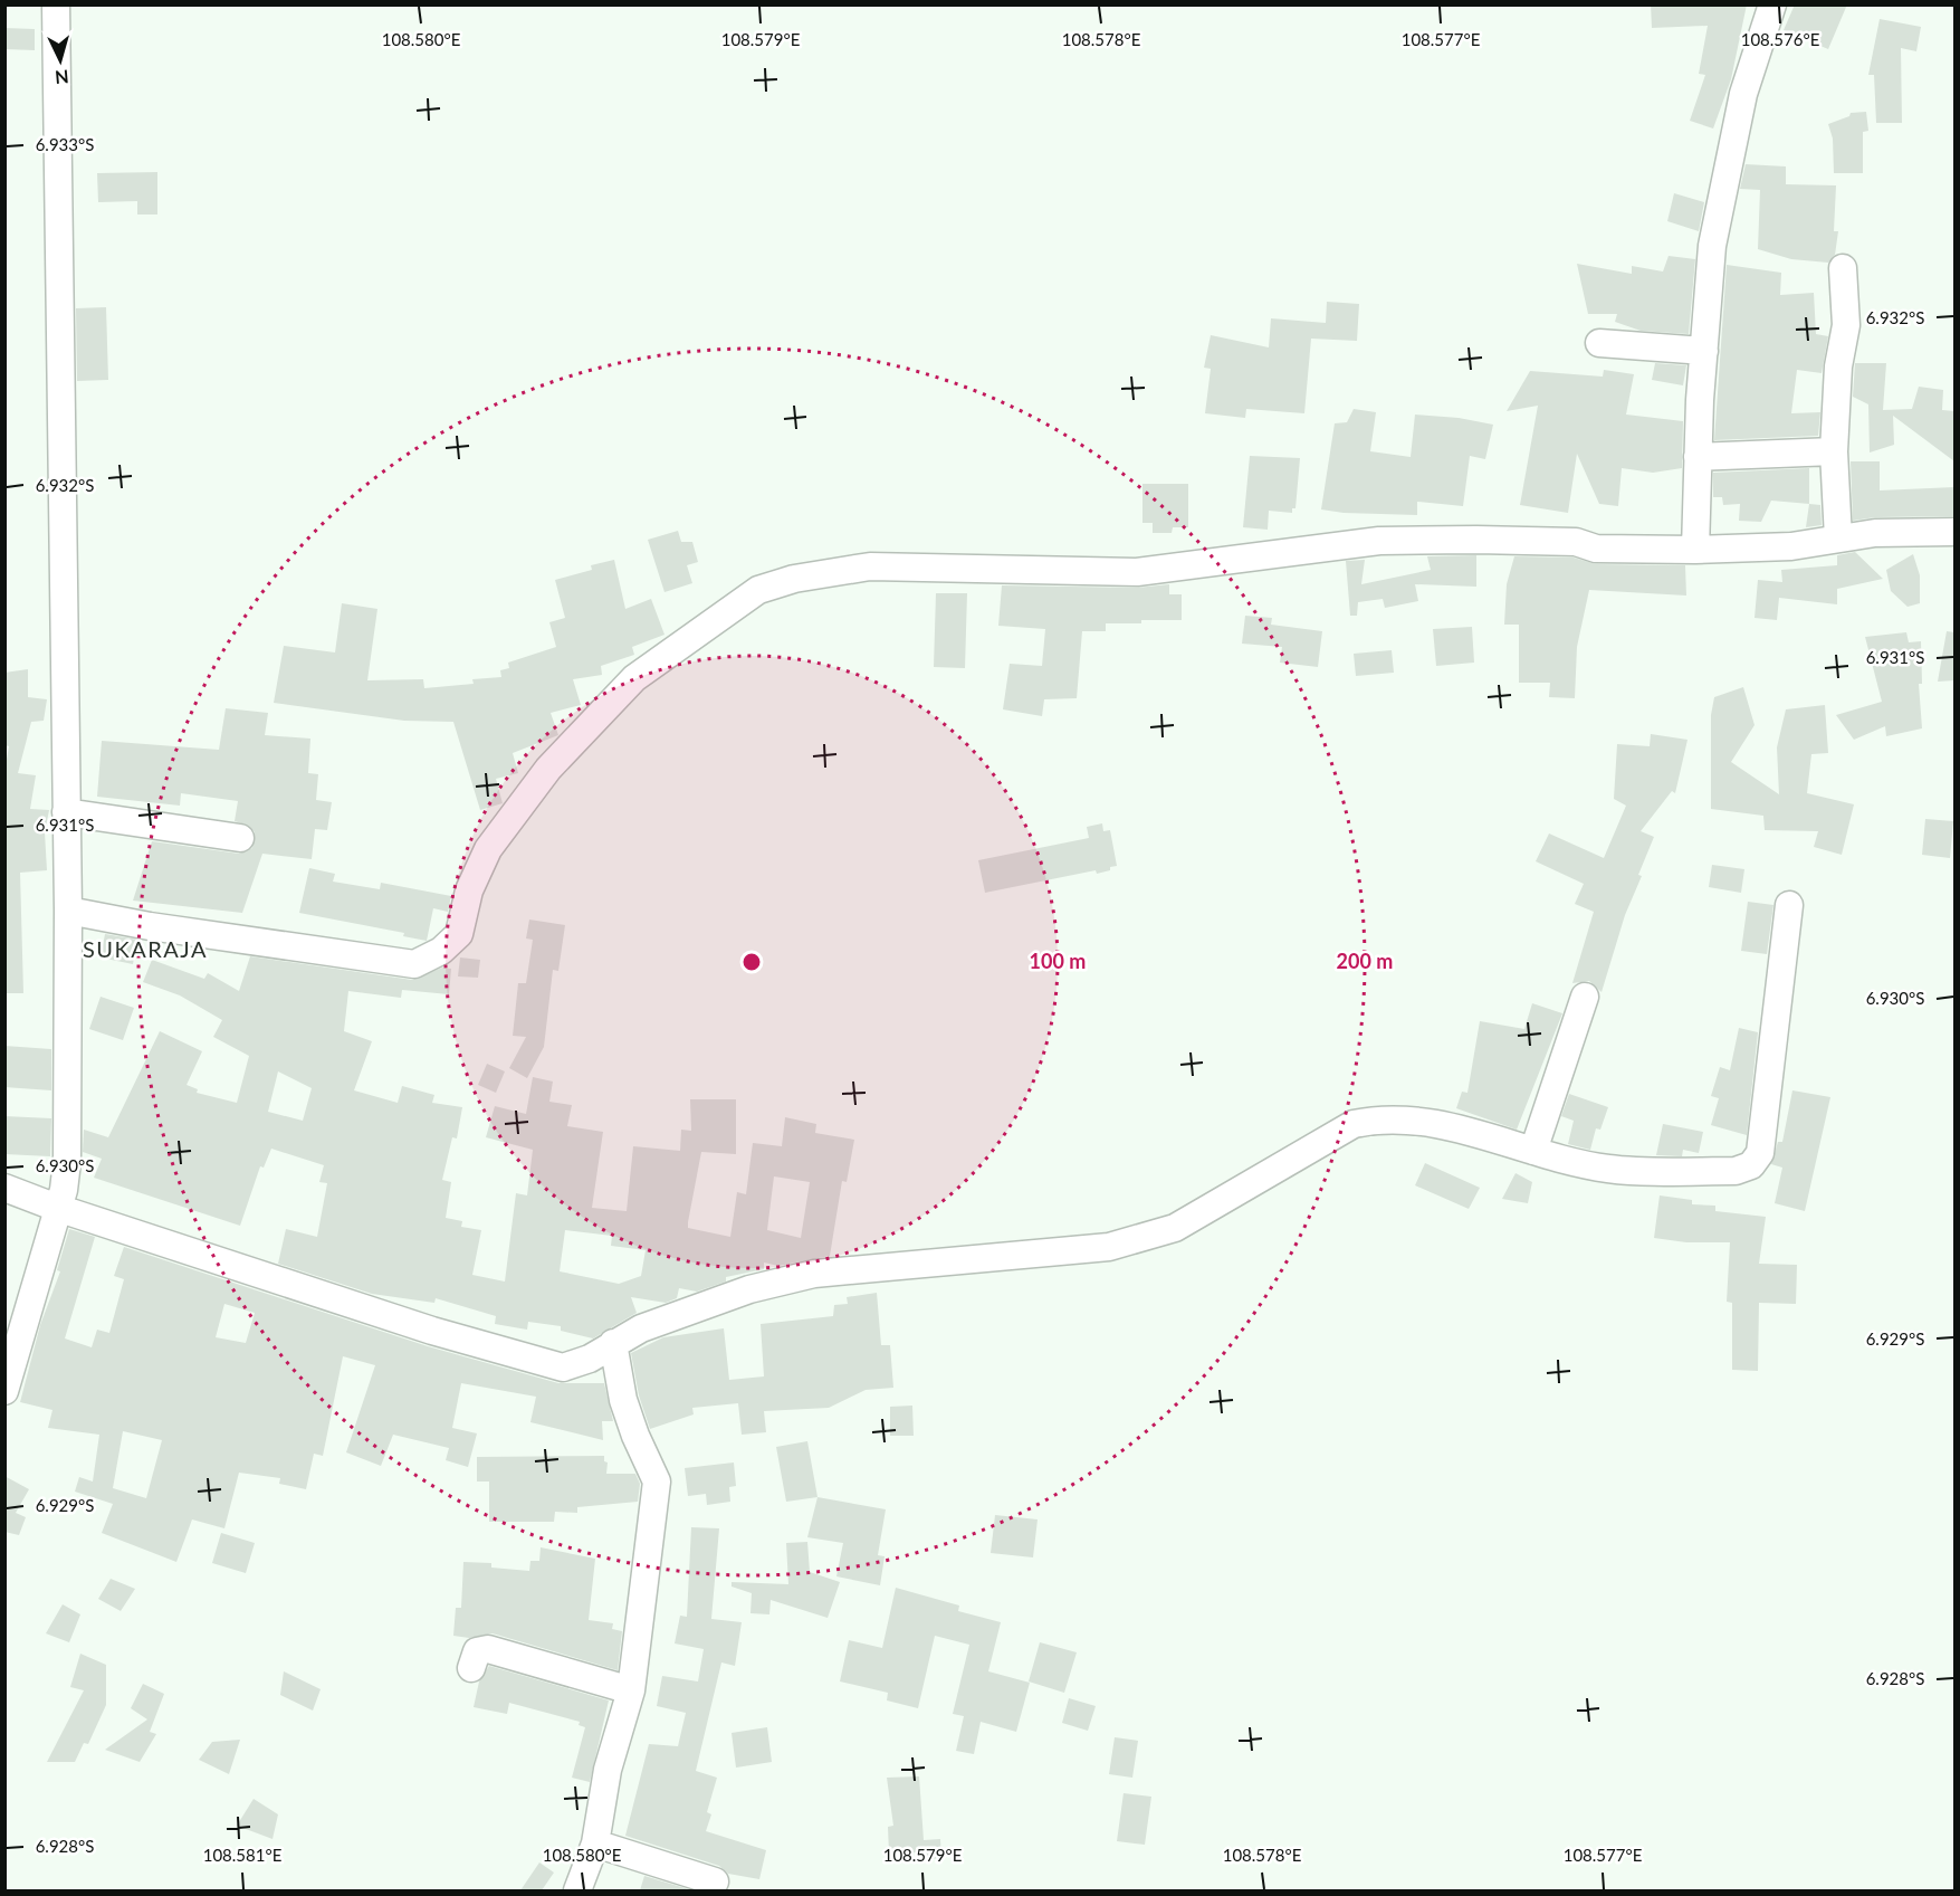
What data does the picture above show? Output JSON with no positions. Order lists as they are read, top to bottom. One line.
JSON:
{"districts":["SUKARAJA"],"north":"bottom","coordinates":["108.580°E","108.579°E","108.578°E","108.577°E","108.576°E","6.933°S","6.932°S","6.931°S","6.930°S","6.929°S","6.928°S","108.581°E"],"rings":["100 m","200 m"]}
